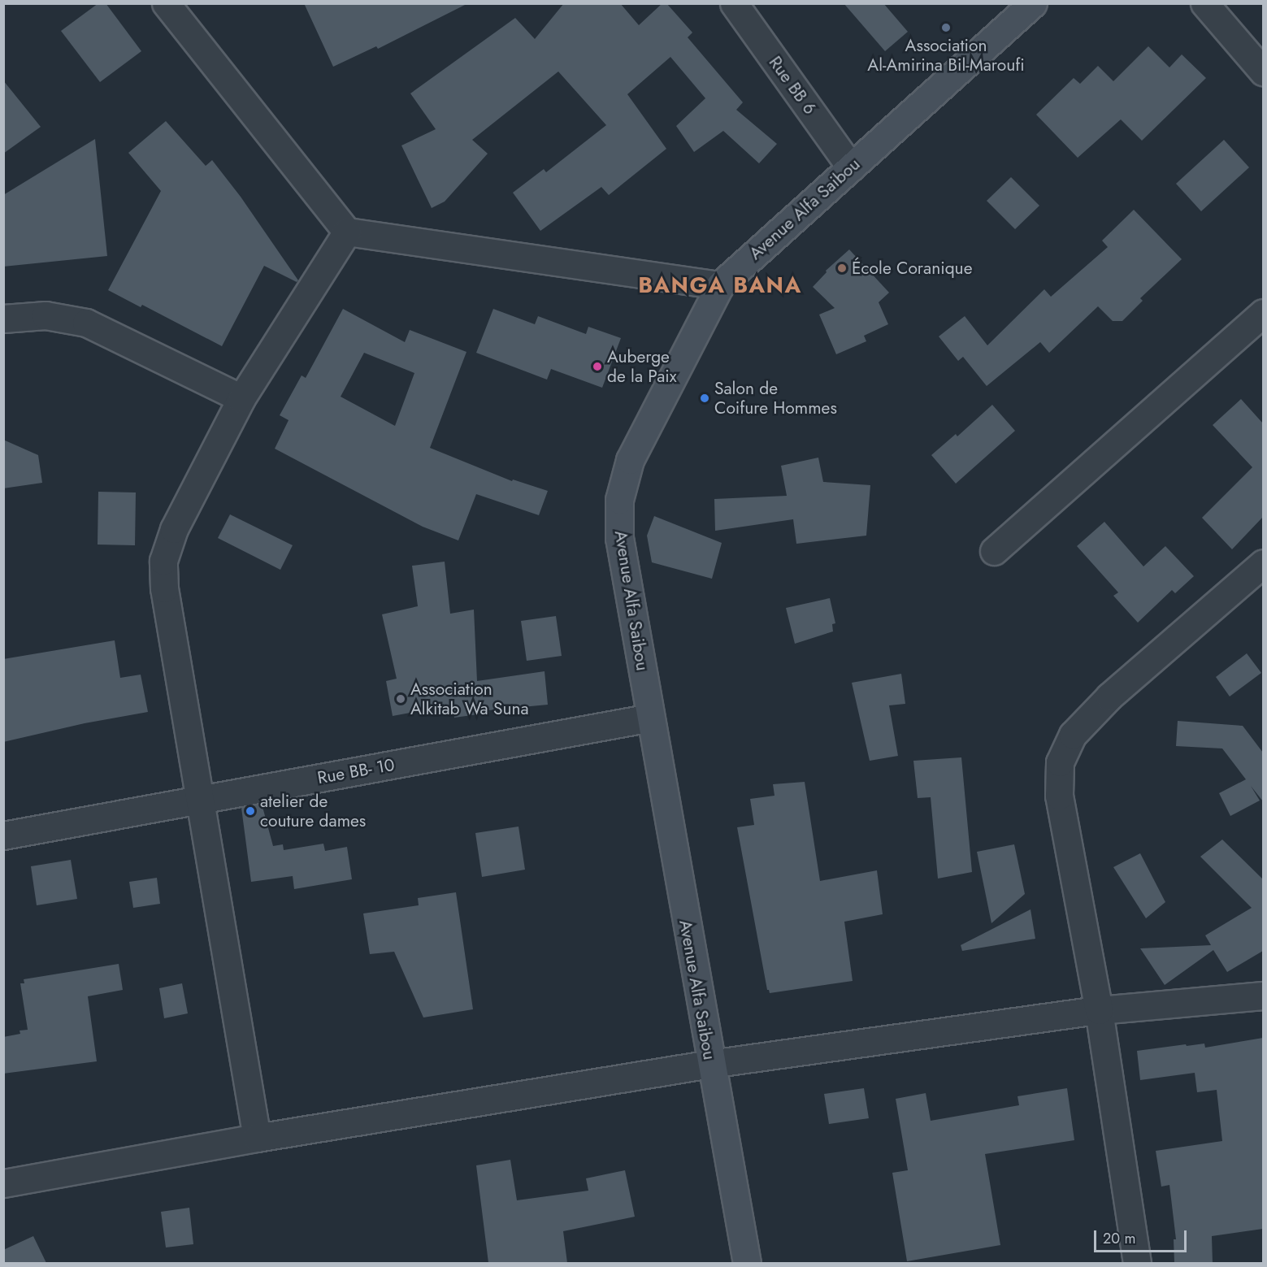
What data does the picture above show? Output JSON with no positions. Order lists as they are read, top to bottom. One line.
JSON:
{"streets":{"street":["Rue BB 6","Avenue Alfa Saibou","Rue BB- 10"]},"crossings":[["Rue BB 6","Avenue Alfa Saibou"],["Avenue Alfa Saibou","Rue BB- 10"]],"districts":["BANGA BANA"],"places":["Association Al-Amirina Bil-Maroufi","École Coranique","Auberge de la Paix","Salon de Coifure Hommes","Association Alkitab Wa Suna","atelier de couture dames"],"scale_bar":"20 m"}
